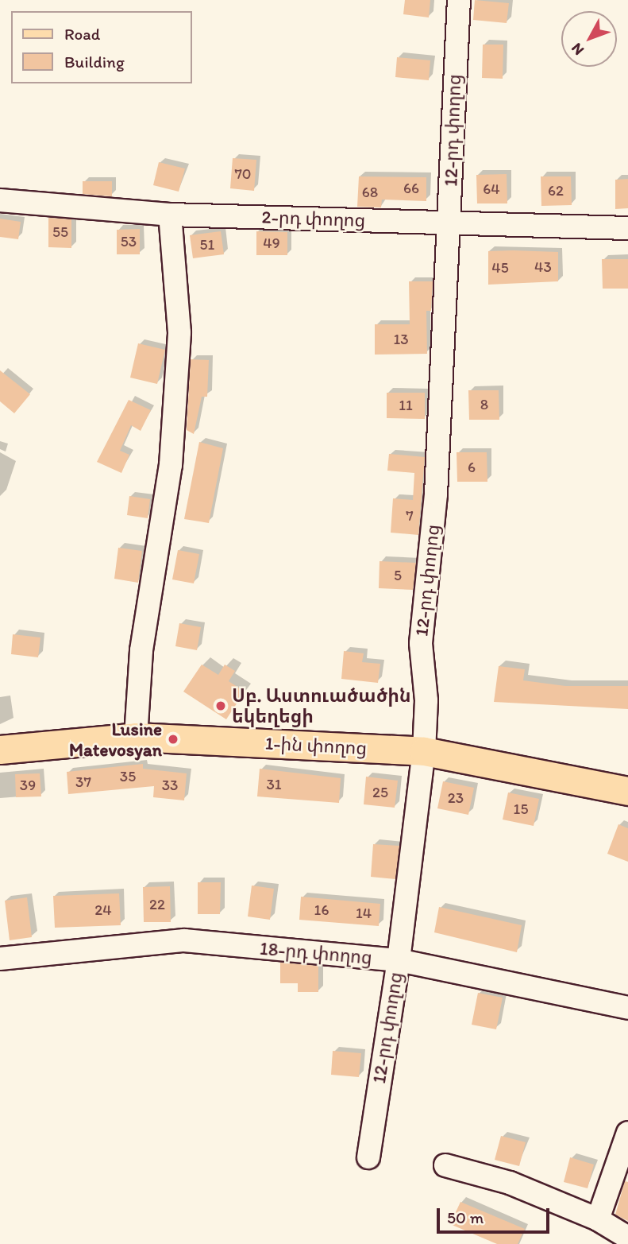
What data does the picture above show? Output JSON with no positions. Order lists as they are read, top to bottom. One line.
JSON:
{"streets":{"main road":["1-ին փողոց"],"street":["12-րդ փողոց","2-րդ փողոց","18-րդ փողոց"]},"crossings":[["12-րդ փողոց","2-րդ փողոց"],["12-րդ փողոց","1-ին փողոց"],["12-րդ փողոց","18-րդ փողոց"]],"places":["Սբ. Աստուածածին եկեղեցի","Lusine Matevosyan"],"house_numbers":["70","66","64","62","68","55","53","49","51","43","45","13","8","11","6","7","5","35","37","31","39","33","25","23","15","22","24","16","14"],"legend":["Road","Building"],"scale_bar":"50 m","north":"bottom left"}
